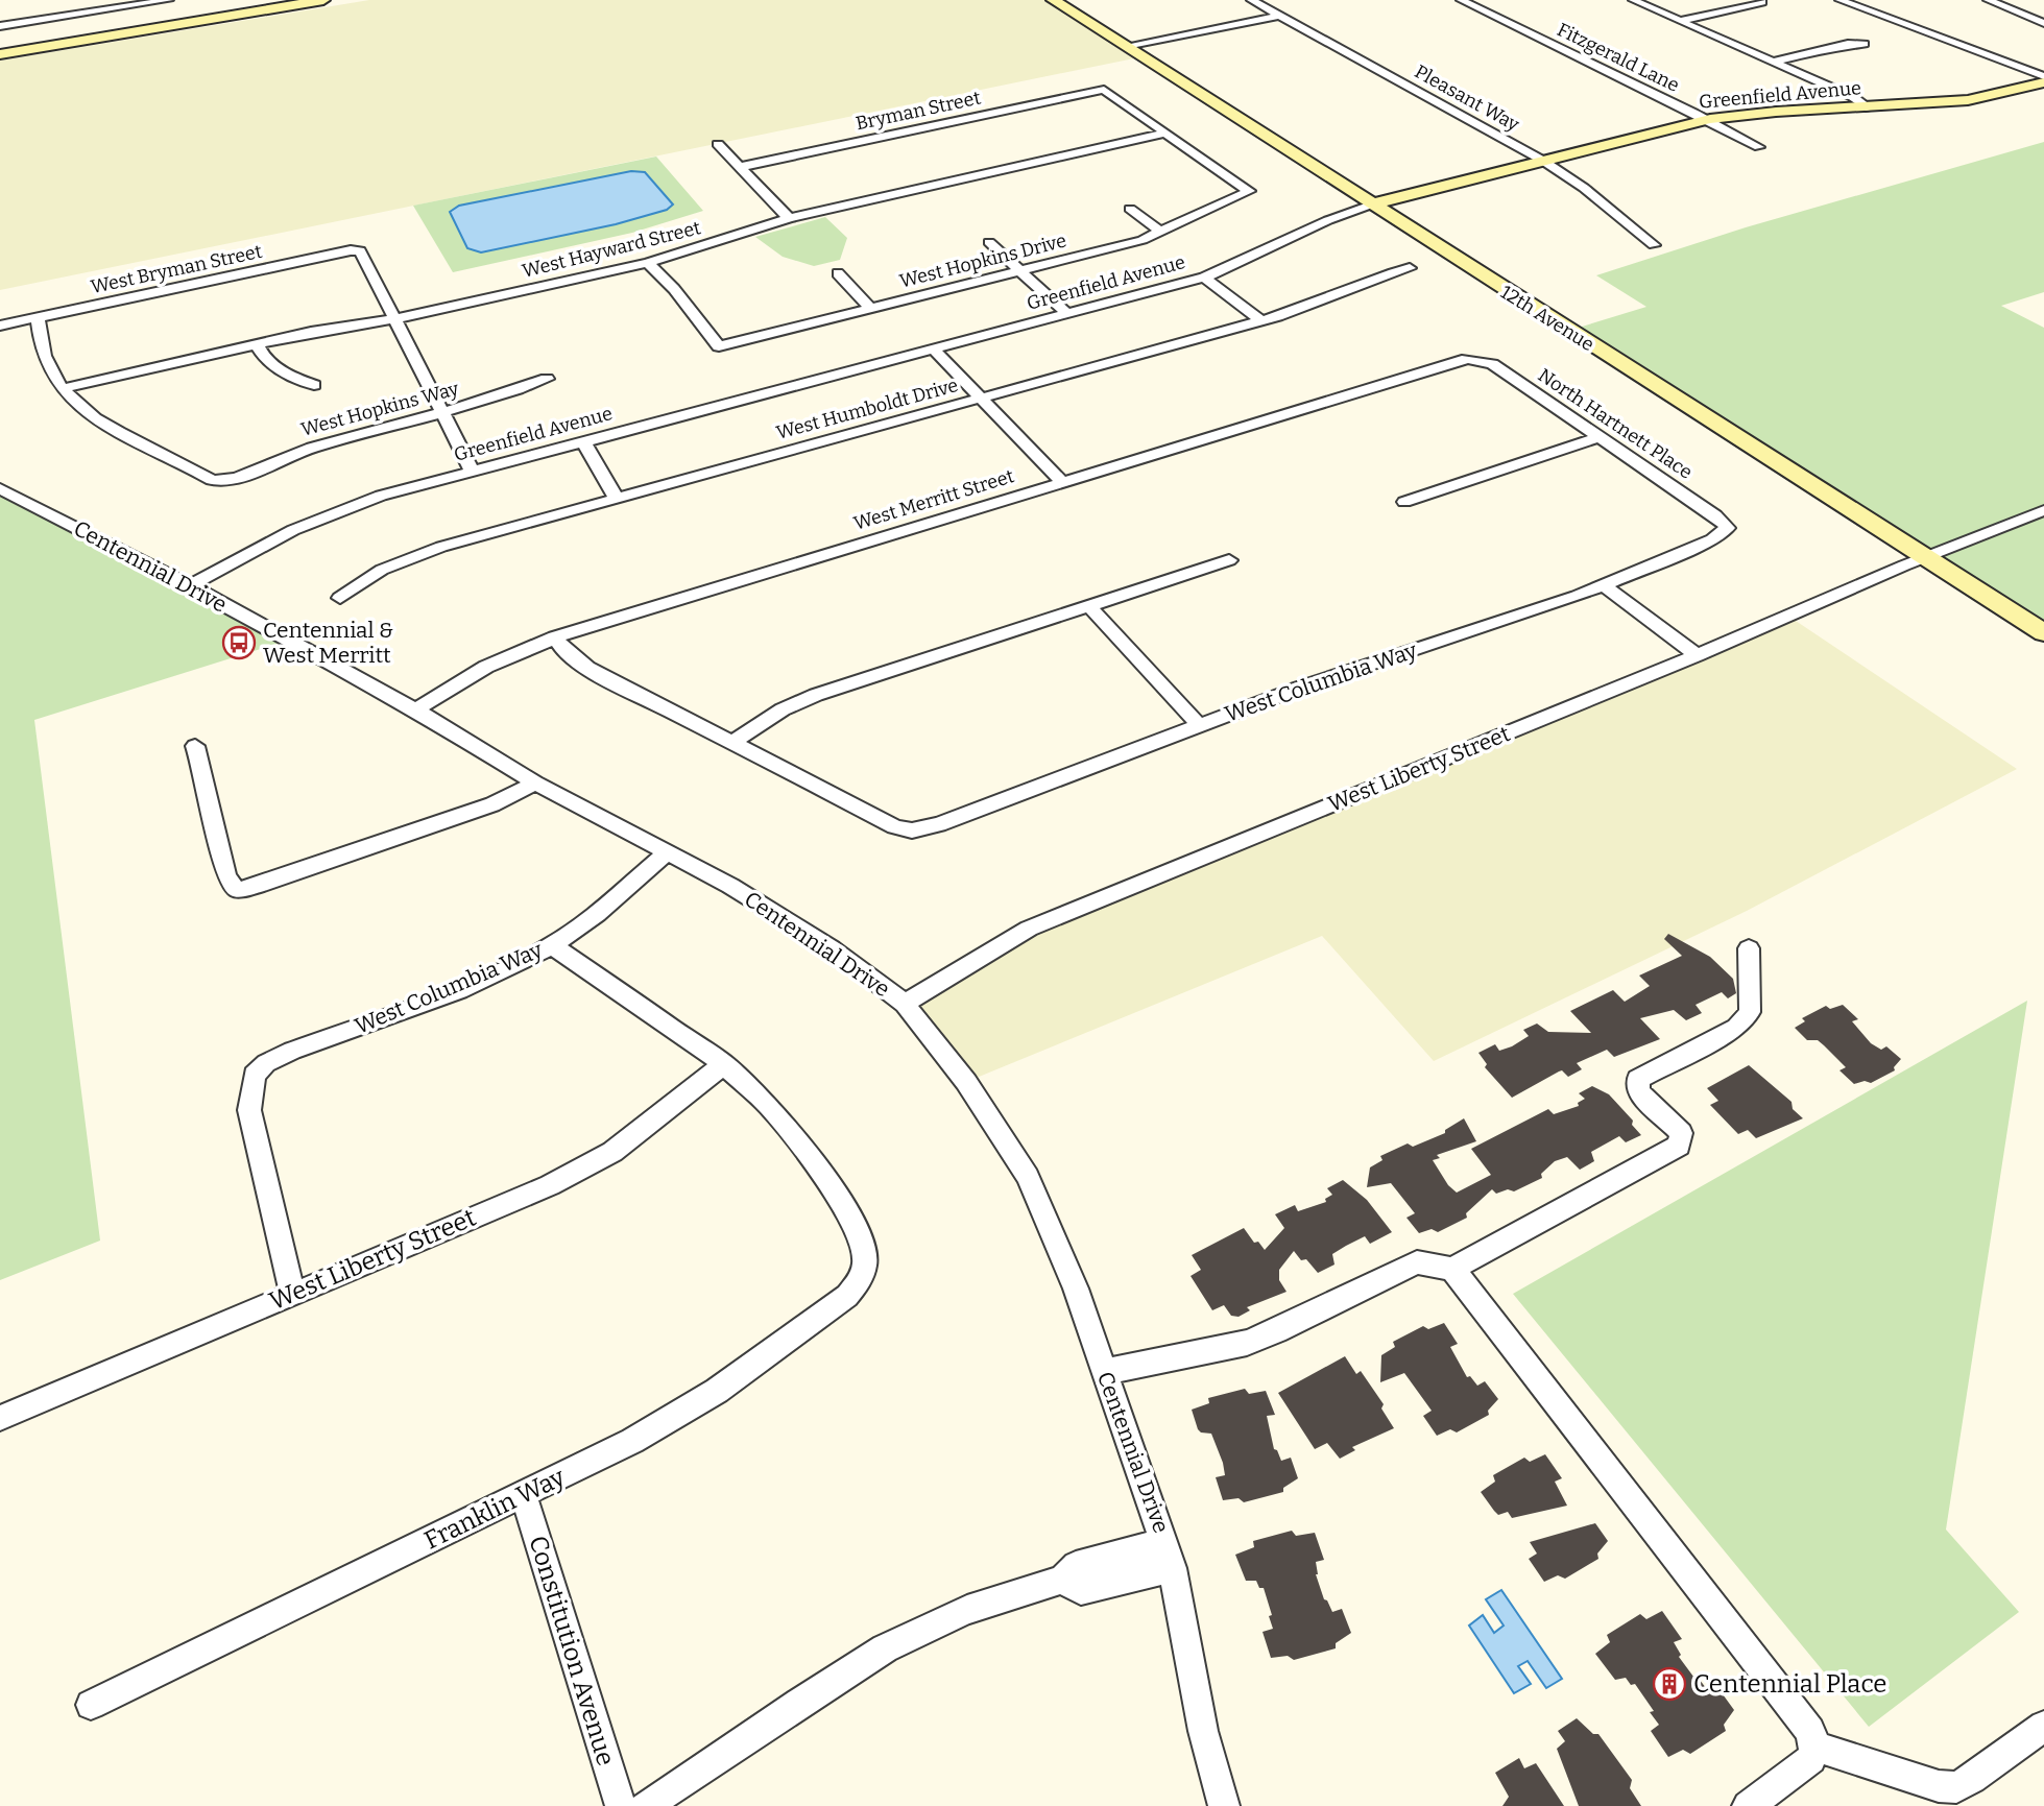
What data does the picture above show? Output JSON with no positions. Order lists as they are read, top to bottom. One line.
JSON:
{"streets":{"main road":["Greenfield Avenue","12th Avenue"],"street":["Fitzgerald Lane","Pleasant Way","Bryman Street","West Hayward Street","West Hopkins Drive","West Bryman Street","West Hopkins Way","West Humboldt Drive","North Hartnett Place","West Merritt Street","Centennial Drive","West Columbia Way","West Liberty Street","Franklin Way","Constitution Avenue"]},"crossings":[["Fitzgerald Lane","Greenfield Avenue"],["Greenfield Avenue","Pleasant Way"],["Greenfield Avenue","12th Avenue"],["Greenfield Avenue","Centennial Drive"],["Bryman Street","West Hayward Street"],["Bryman Street","West Hopkins Drive"],["West Hayward Street","West Hopkins Drive"],["West Hayward Street","West Bryman Street"],["West Hayward Street","West Hopkins Way"],["12th Avenue","West Liberty Street"],["North Hartnett Place","West Merritt Street"],["North Hartnett Place","West Columbia Way"],["West Merritt Street","Centennial Drive"],["Centennial Drive","West Columbia Way"],["Centennial Drive","West Liberty Street"],["West Columbia Way","West Liberty Street"],["West Liberty Street","Franklin Way"],["Franklin Way","Constitution Avenue"]],"places":{"bus stop":["Centennial & West Merritt"],"building":["Centennial Place"]}}
